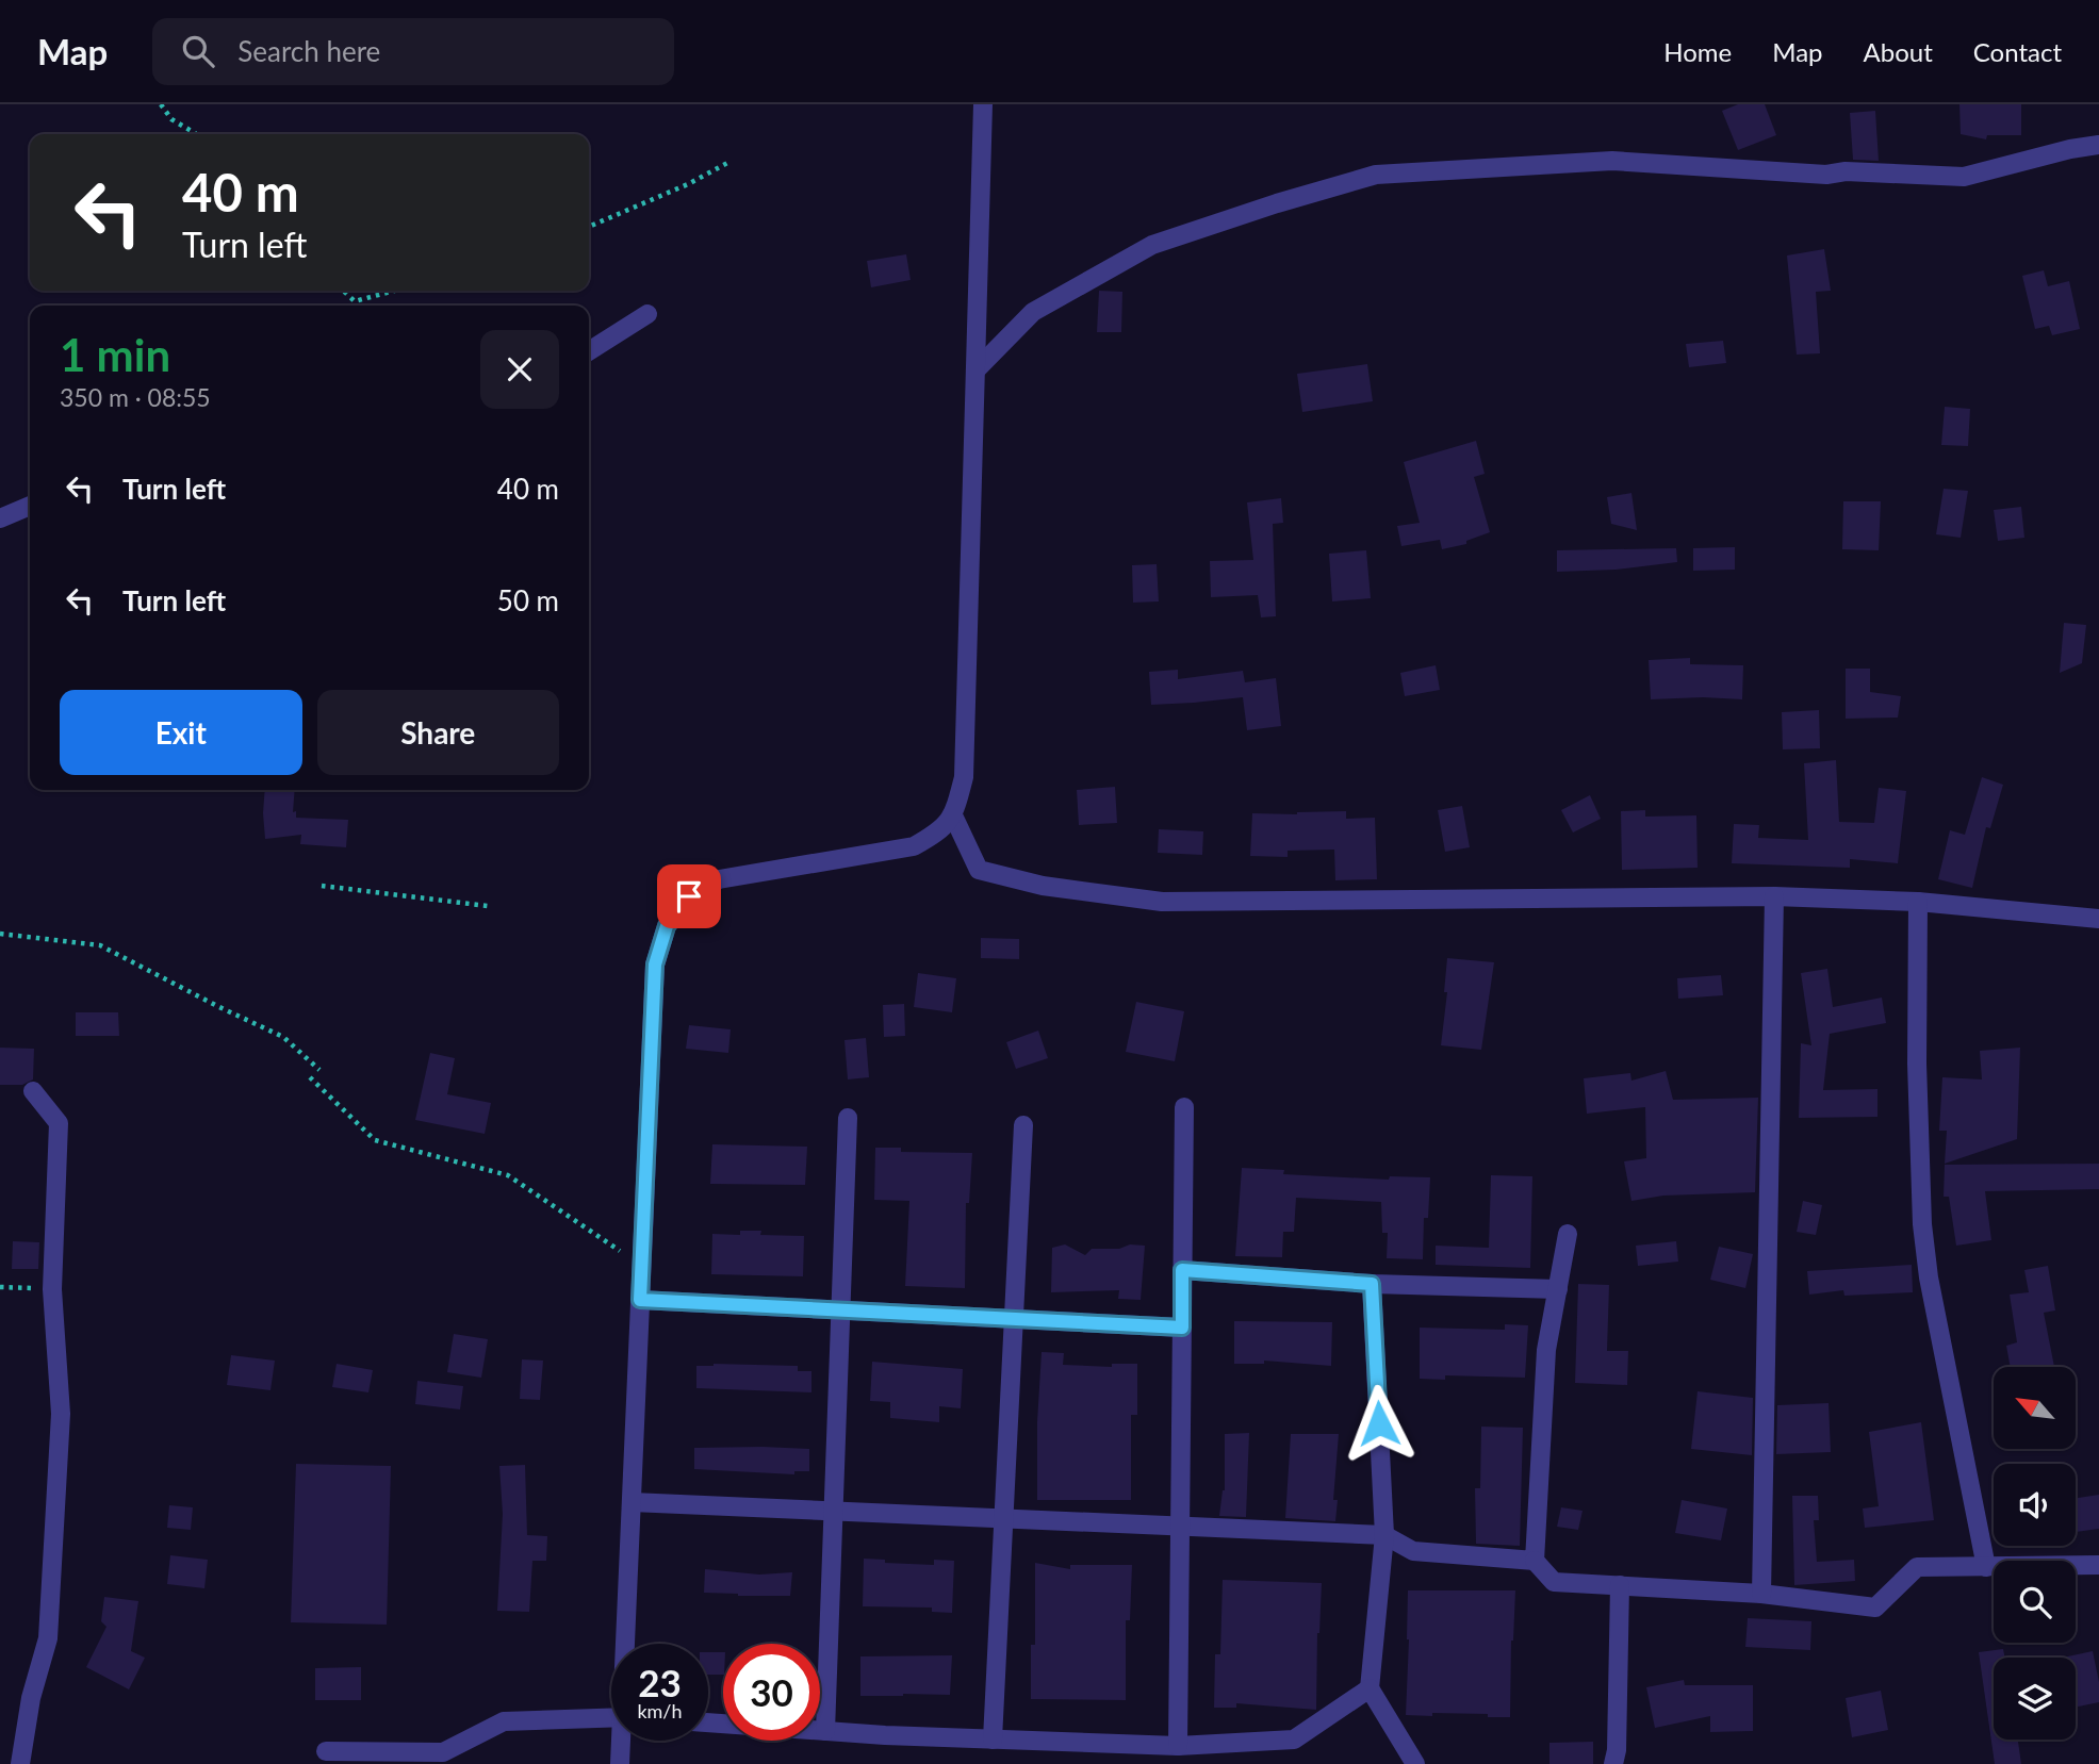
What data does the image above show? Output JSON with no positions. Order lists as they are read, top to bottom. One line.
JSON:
{"north":"top left","page":{"header":"Map","search":"Search here","nav":["Home","Map","About","Contact"],"turn":["40 m","Turn left"],"heading":["1 min","350 m · 08:55"],"list":[{"name":"Turn left","value":"40 m"},{"name":"Turn left","value":"50 m"}],"buttons":["Exit","Share"],"speed":"23 km/h","limit":"30"}}
